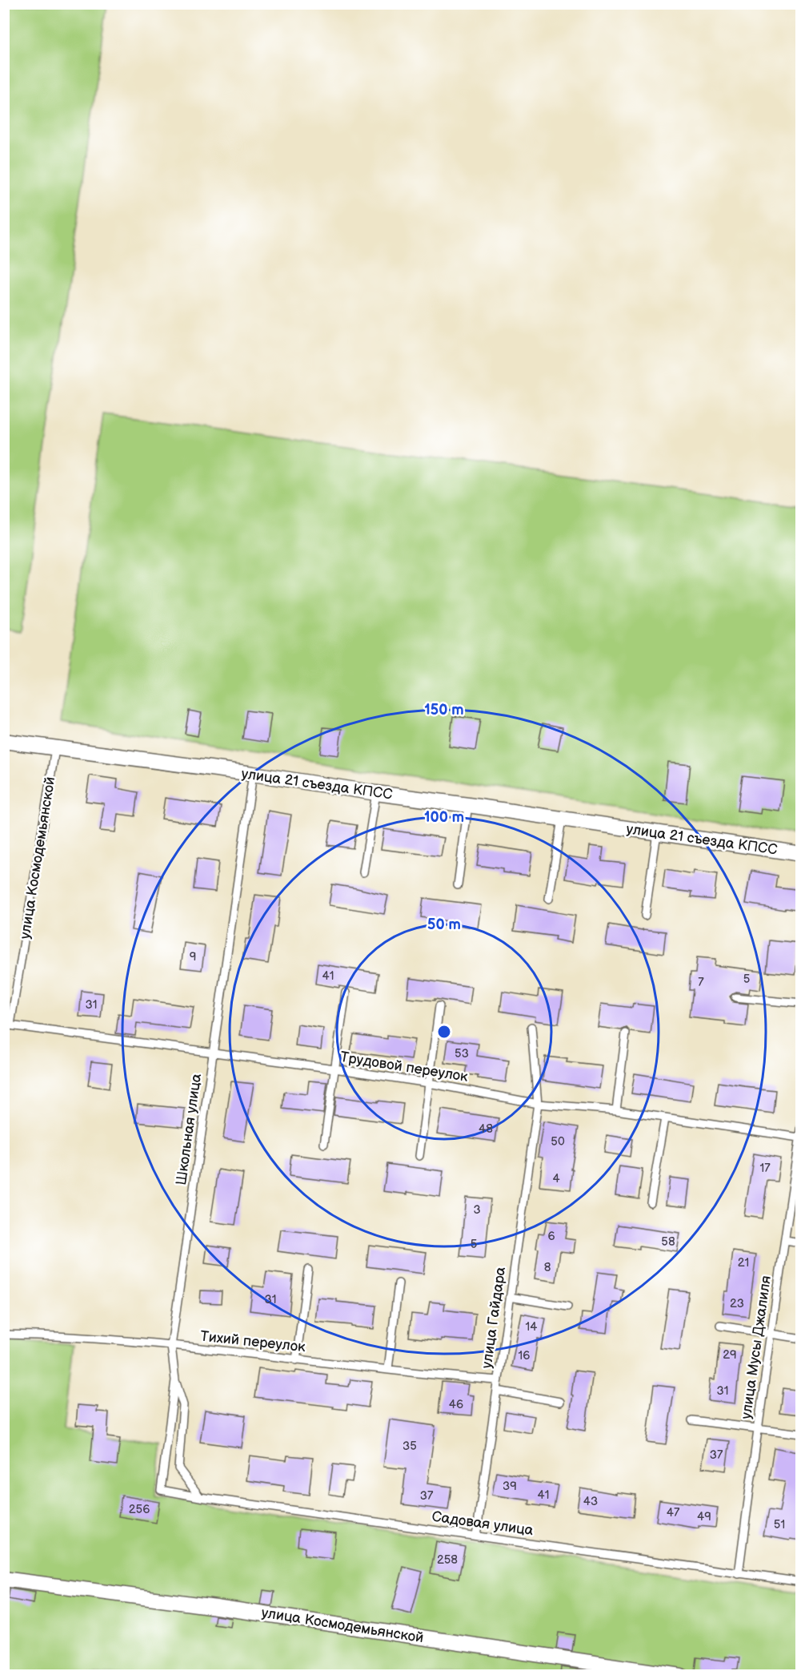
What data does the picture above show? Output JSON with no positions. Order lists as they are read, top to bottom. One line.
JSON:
{"streets":{"street":["улица 21 съезда КПСС","улица Космодемьянской"],"lane":["Трудовой переулок","Школьная улица","улица Гайдара","Тихий переулок","улица Мусы Джалиля","Садовая улица"]},"crossings":[["улица 21 съезда КПСС","улица Космодемьянской"],["улица 21 съезда КПСС","Школьная улица"],["улица Космодемьянской","Трудовой переулок"],["Трудовой переулок","Школьная улица"],["Трудовой переулок","улица Гайдара"],["Трудовой переулок","улица Мусы Джалиля"],["Школьная улица","Тихий переулок"],["Школьная улица","Садовая улица"],["улица Гайдара","Тихий переулок"],["улица Гайдара","Садовая улица"],["улица Мусы Джалиля","Садовая улица"]],"house_numbers":["9","41","5","7","31","53","48","50","17","4","3","6","58","5","21","8","31","23","14","29","16","31","46","35","37","39","41","37","43","256","47","49","51","258"],"rings":["150 m","100 m","50 m"]}
